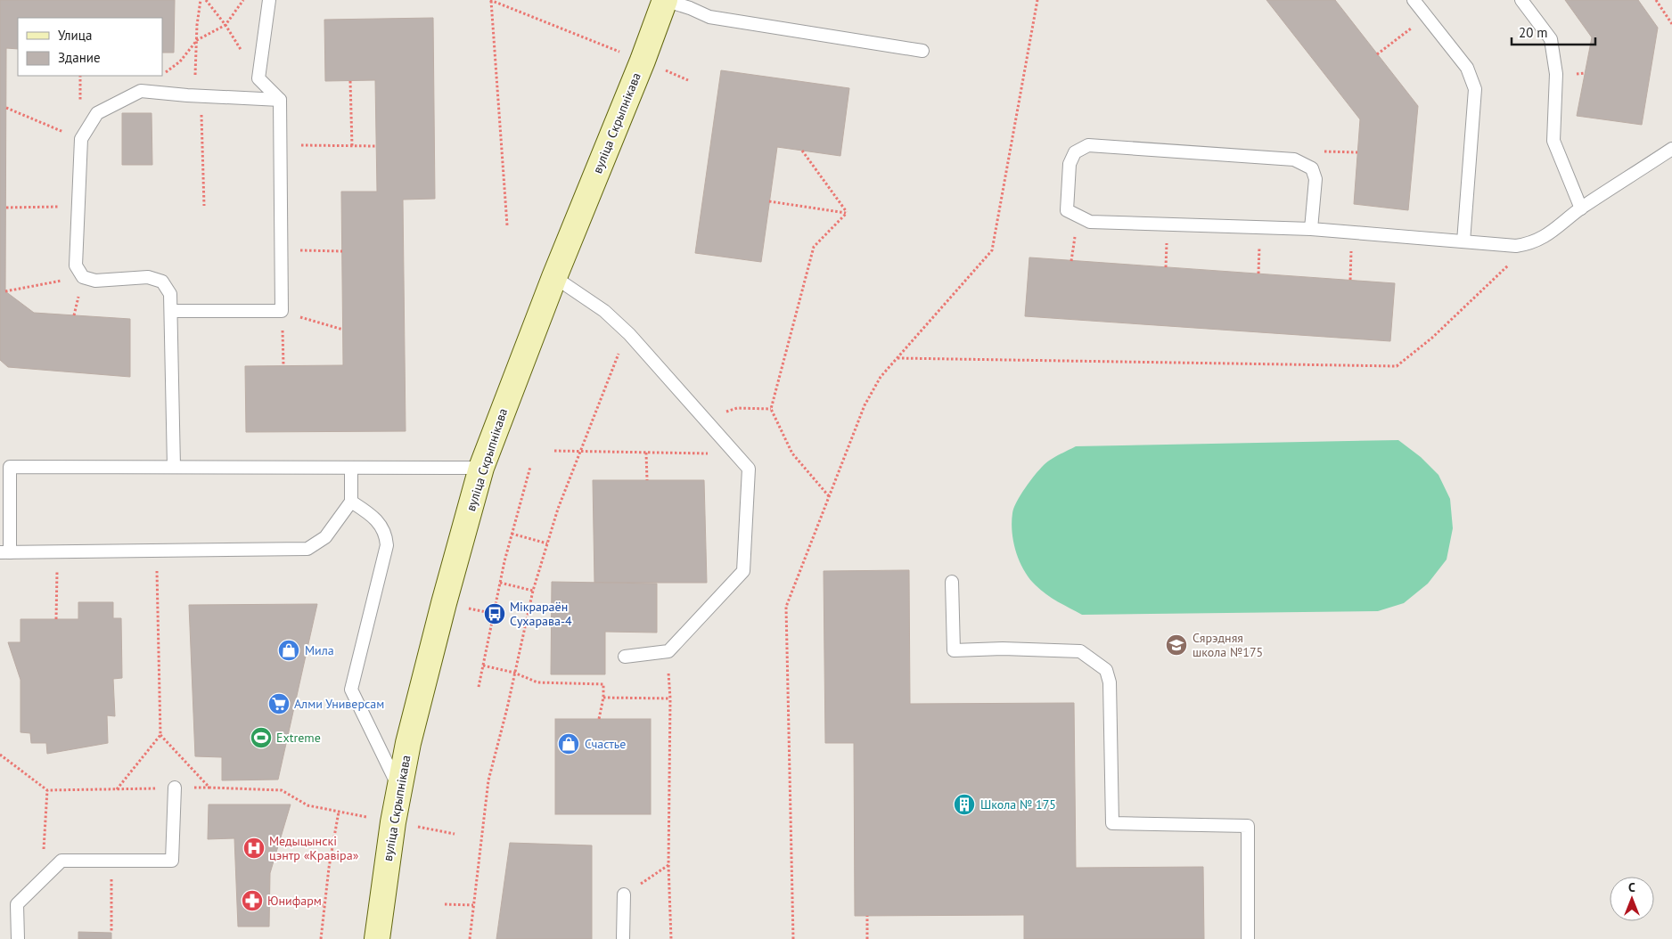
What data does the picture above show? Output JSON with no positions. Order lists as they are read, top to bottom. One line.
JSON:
{"streets":{"main road":["вуліца Скрыпнікава"]},"places":{"bus stop":["Мікрараён Сухарава-4"],"school or university":["Сярэдняя школа №175"],"shop":["Мила","Счастье"],"supermarket":["Алми Универсам"],"sports":["Extreme"],"building":["Школа № 175"],"hospital":["Медыцынскі цэнтр «Кравіра»"],"pharmacy":["Юнифарм"]},"legend":["Улица","Здание"],"scale_bar":"20 m","north":"top"}
